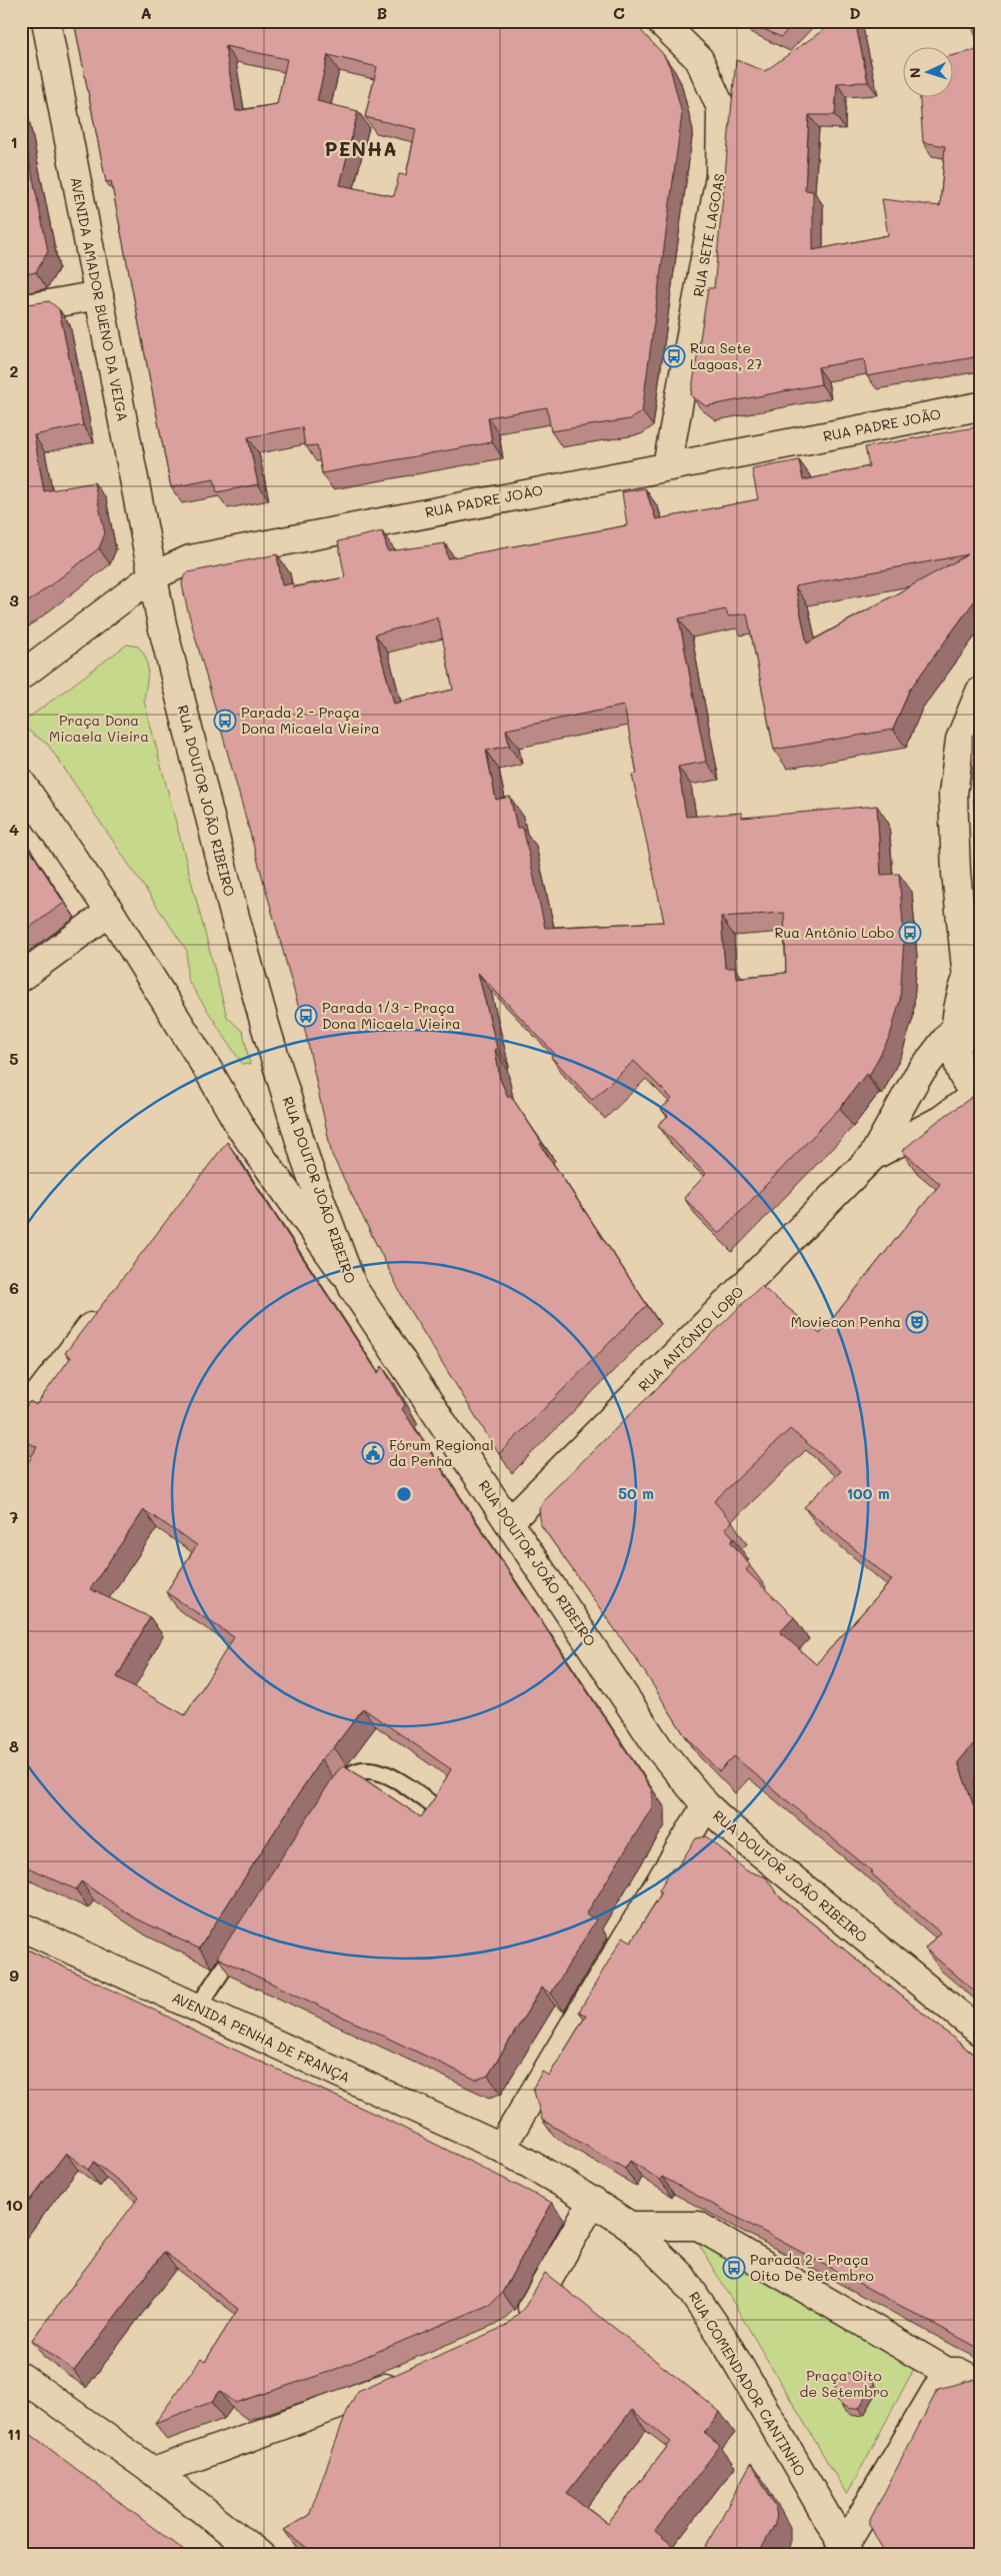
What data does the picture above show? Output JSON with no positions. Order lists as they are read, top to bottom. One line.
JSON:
{"streets":{"street":["RUA SETE LAGOAS","AVENIDA AMADOR BUENO DA VEIGA","RUA PADRE JOÃO","RUA DOUTOR JOÃO RIBEIRO","RUA ANTÔNIO LOBO","AVENIDA PENHA DE FRANÇA","RUA COMENDADOR CANTINHO"]},"crossings":[["RUA SETE LAGOAS","RUA PADRE JOÃO"],["AVENIDA AMADOR BUENO DA VEIGA","RUA PADRE JOÃO"],["AVENIDA AMADOR BUENO DA VEIGA","RUA DOUTOR JOÃO RIBEIRO"],["RUA PADRE JOÃO","RUA DOUTOR JOÃO RIBEIRO"],["RUA DOUTOR JOÃO RIBEIRO","RUA ANTÔNIO LOBO"],["AVENIDA PENHA DE FRANÇA","RUA COMENDADOR CANTINHO"]],"districts":["PENHA"],"parks":["Praça Dona Micaela Vieira","Praça Oito de Setembro"],"places":{"bus stop":["Rua Sete Lagoas, 27","Parada 2 - Praça Dona Micaela Vieira","Rua Antônio Lobo","Parada 1/3 - Praça Dona Micaela Vieira","Parada 2 - Praça Oito De Setembro"],"theatre":["Moviecon Penha"],"public building":["Fórum Regional da Penha"]},"north":"left","grid":{"columns":["A","B","C","D"],"rows":["1","2","3","4","5","6","7","8","9","10","11"]},"rings":["50 m","100 m"]}
